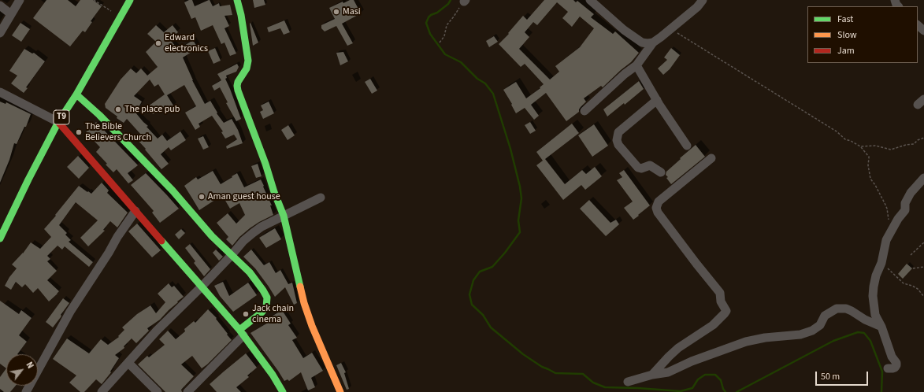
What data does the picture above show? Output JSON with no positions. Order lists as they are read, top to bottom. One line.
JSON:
{"streets":{"main road":["T9"]},"places":["Masi","Edward electronics","The place pub","The Bible Believers Church","Aman guest house","Jack chain cinema"],"legend":["Fast","Slow","Jam"],"scale_bar":"50 m","north":"top right"}
